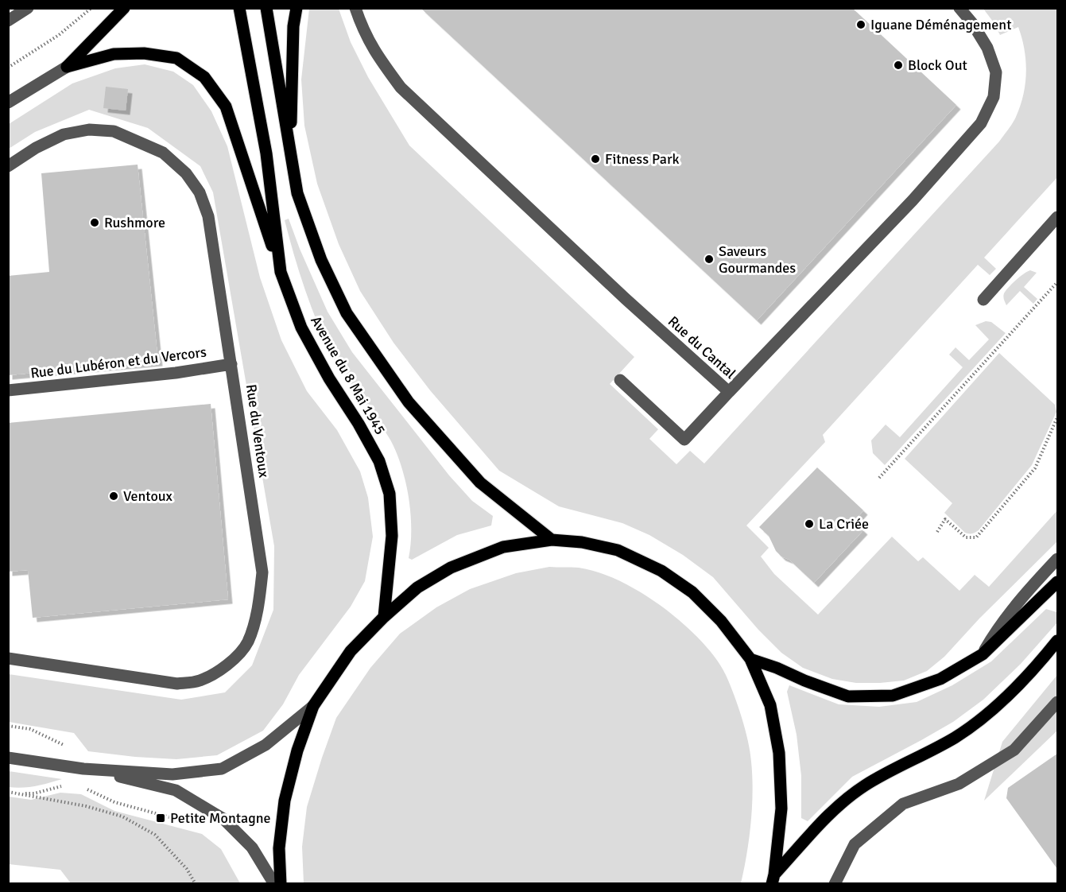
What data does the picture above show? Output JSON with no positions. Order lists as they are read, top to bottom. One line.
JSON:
{"streets":{"main road":["Avenue du 8 Mai 1945"],"street":["Rue du Cantal","Rue du Lubéron et du Vercors","Rue du Ventoux"]},"crossings":[["Rue du Lubéron et du Vercors","Rue du Ventoux"]],"places":{"other":["Iguane Déménagement","Block Out","Fitness Park","Rushmore","Saveurs Gourmandes","Ventoux","La Criée"],"transit":["Petite Montagne"]}}
